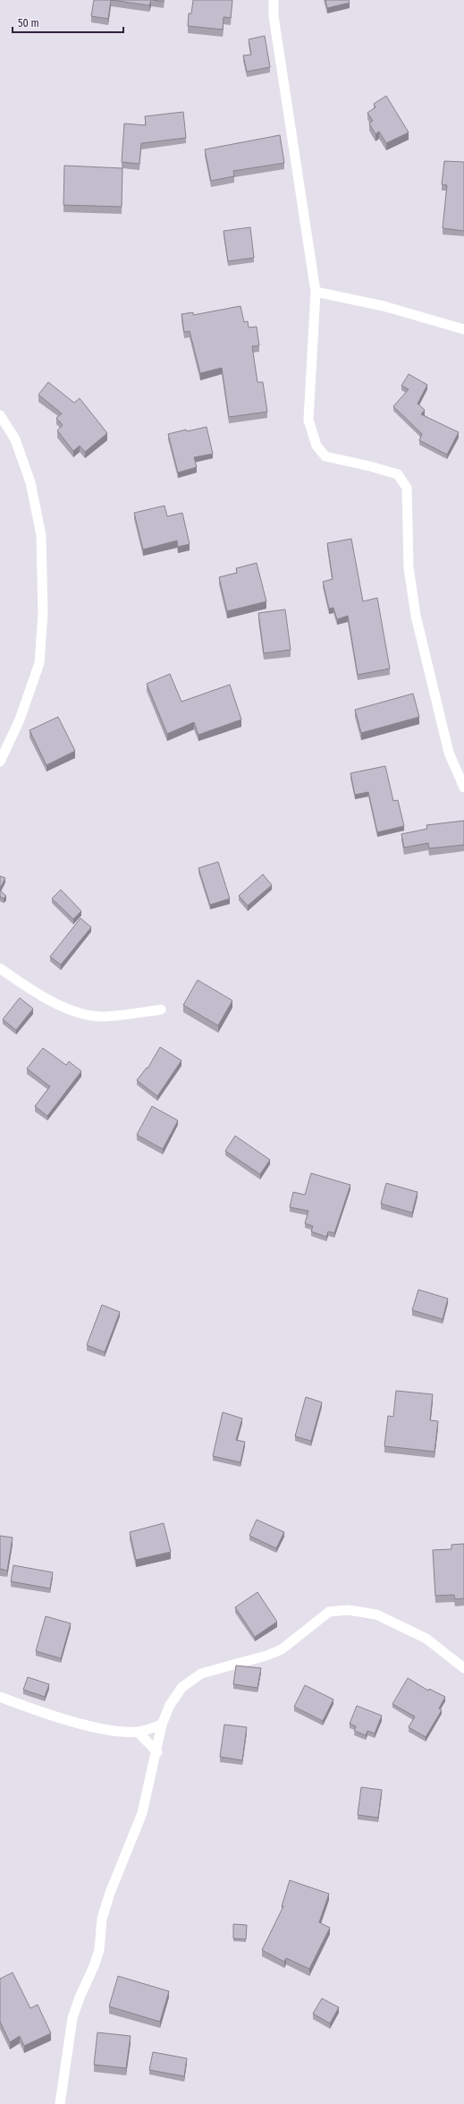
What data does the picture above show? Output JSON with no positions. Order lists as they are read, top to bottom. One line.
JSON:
{"scale_bar":"50 m"}
